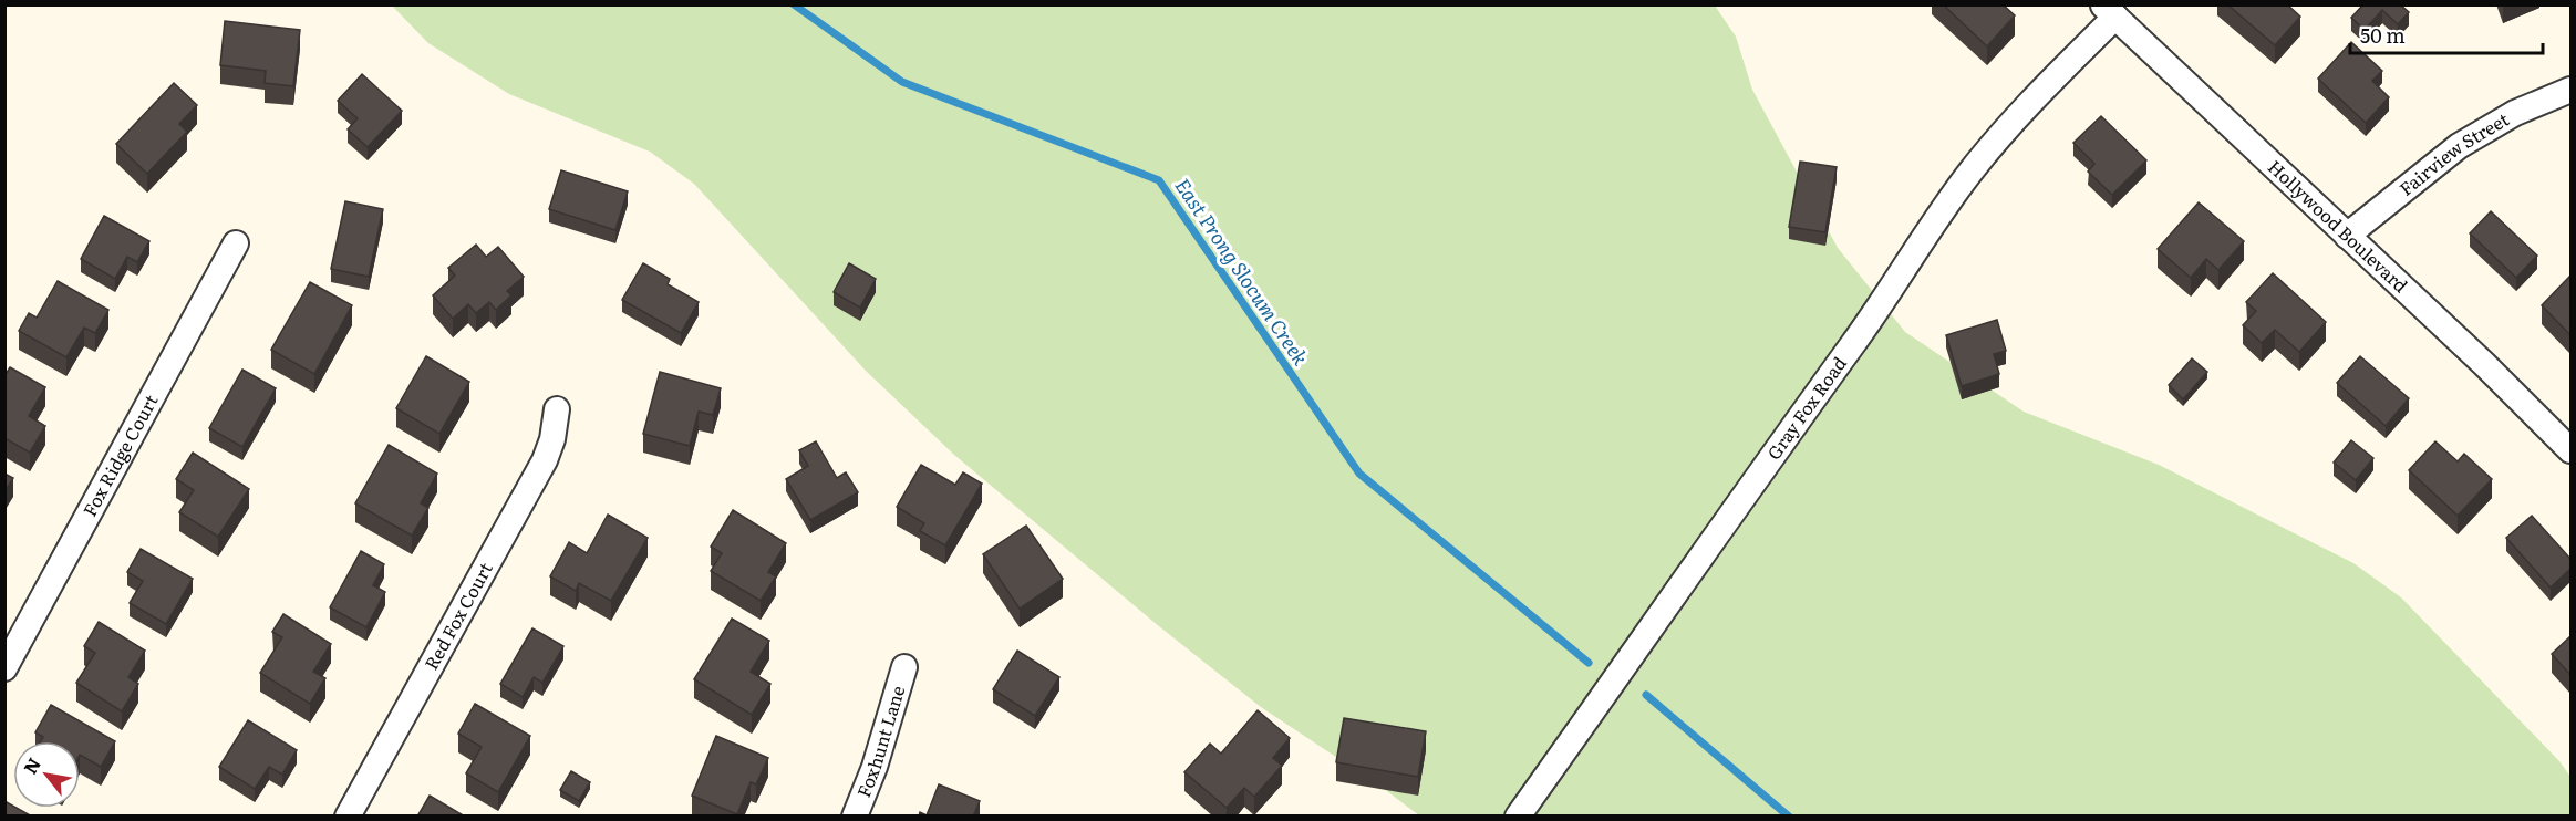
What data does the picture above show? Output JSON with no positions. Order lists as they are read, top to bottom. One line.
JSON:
{"streets":{"street":["Fairview Street","Hollywood Boulevard","Gray Fox Road","Fox Ridge Court","Red Fox Court","Foxhunt Lane"]},"crossings":[["Fairview Street","Hollywood Boulevard"],["Hollywood Boulevard","Gray Fox Road"]],"water":["East Prong Slocum Creek"],"scale_bar":"50 m","north":"top left"}
